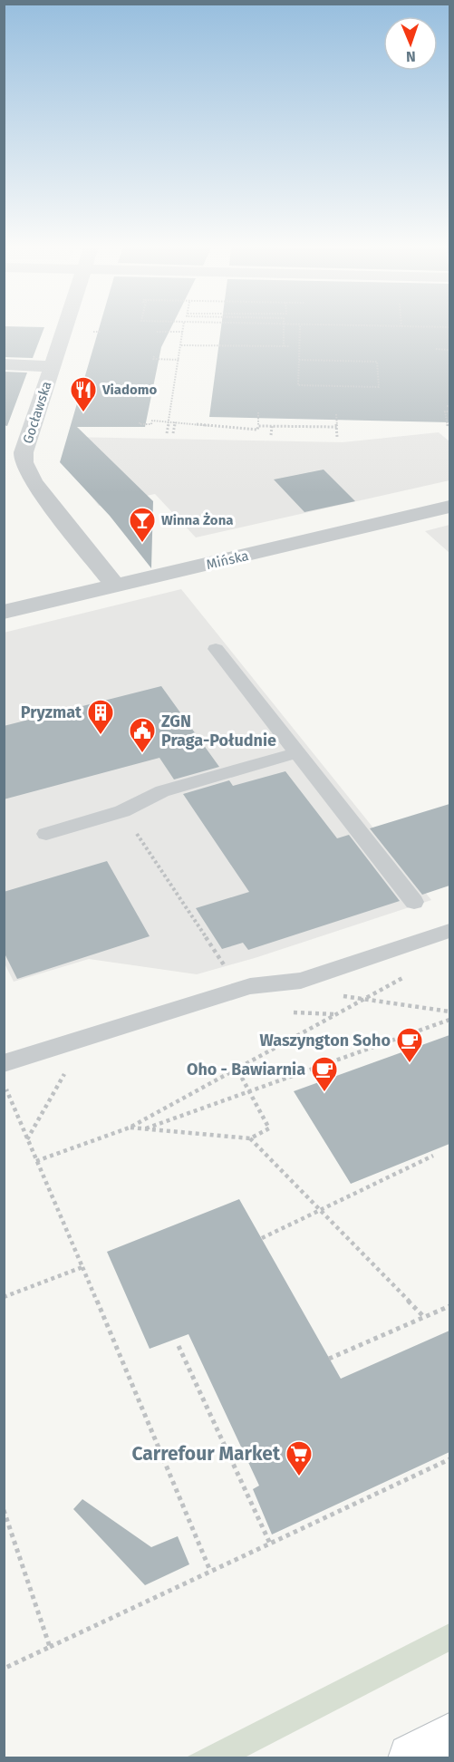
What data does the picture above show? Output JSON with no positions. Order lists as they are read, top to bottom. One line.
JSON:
{"streets":{"street":["Gocławska","Mińska"]},"crossings":[["Gocławska","Mińska"]],"places":{"restaurant":["Viadomo"],"bar":["Winna Żona"],"building":["Pryzmat"],"public building":["ZGN Praga-Południe"],"cafe":["Waszyngton Soho","Oho - Bawiarnia"],"supermarket":["Carrefour Market"]},"north":"bottom"}
